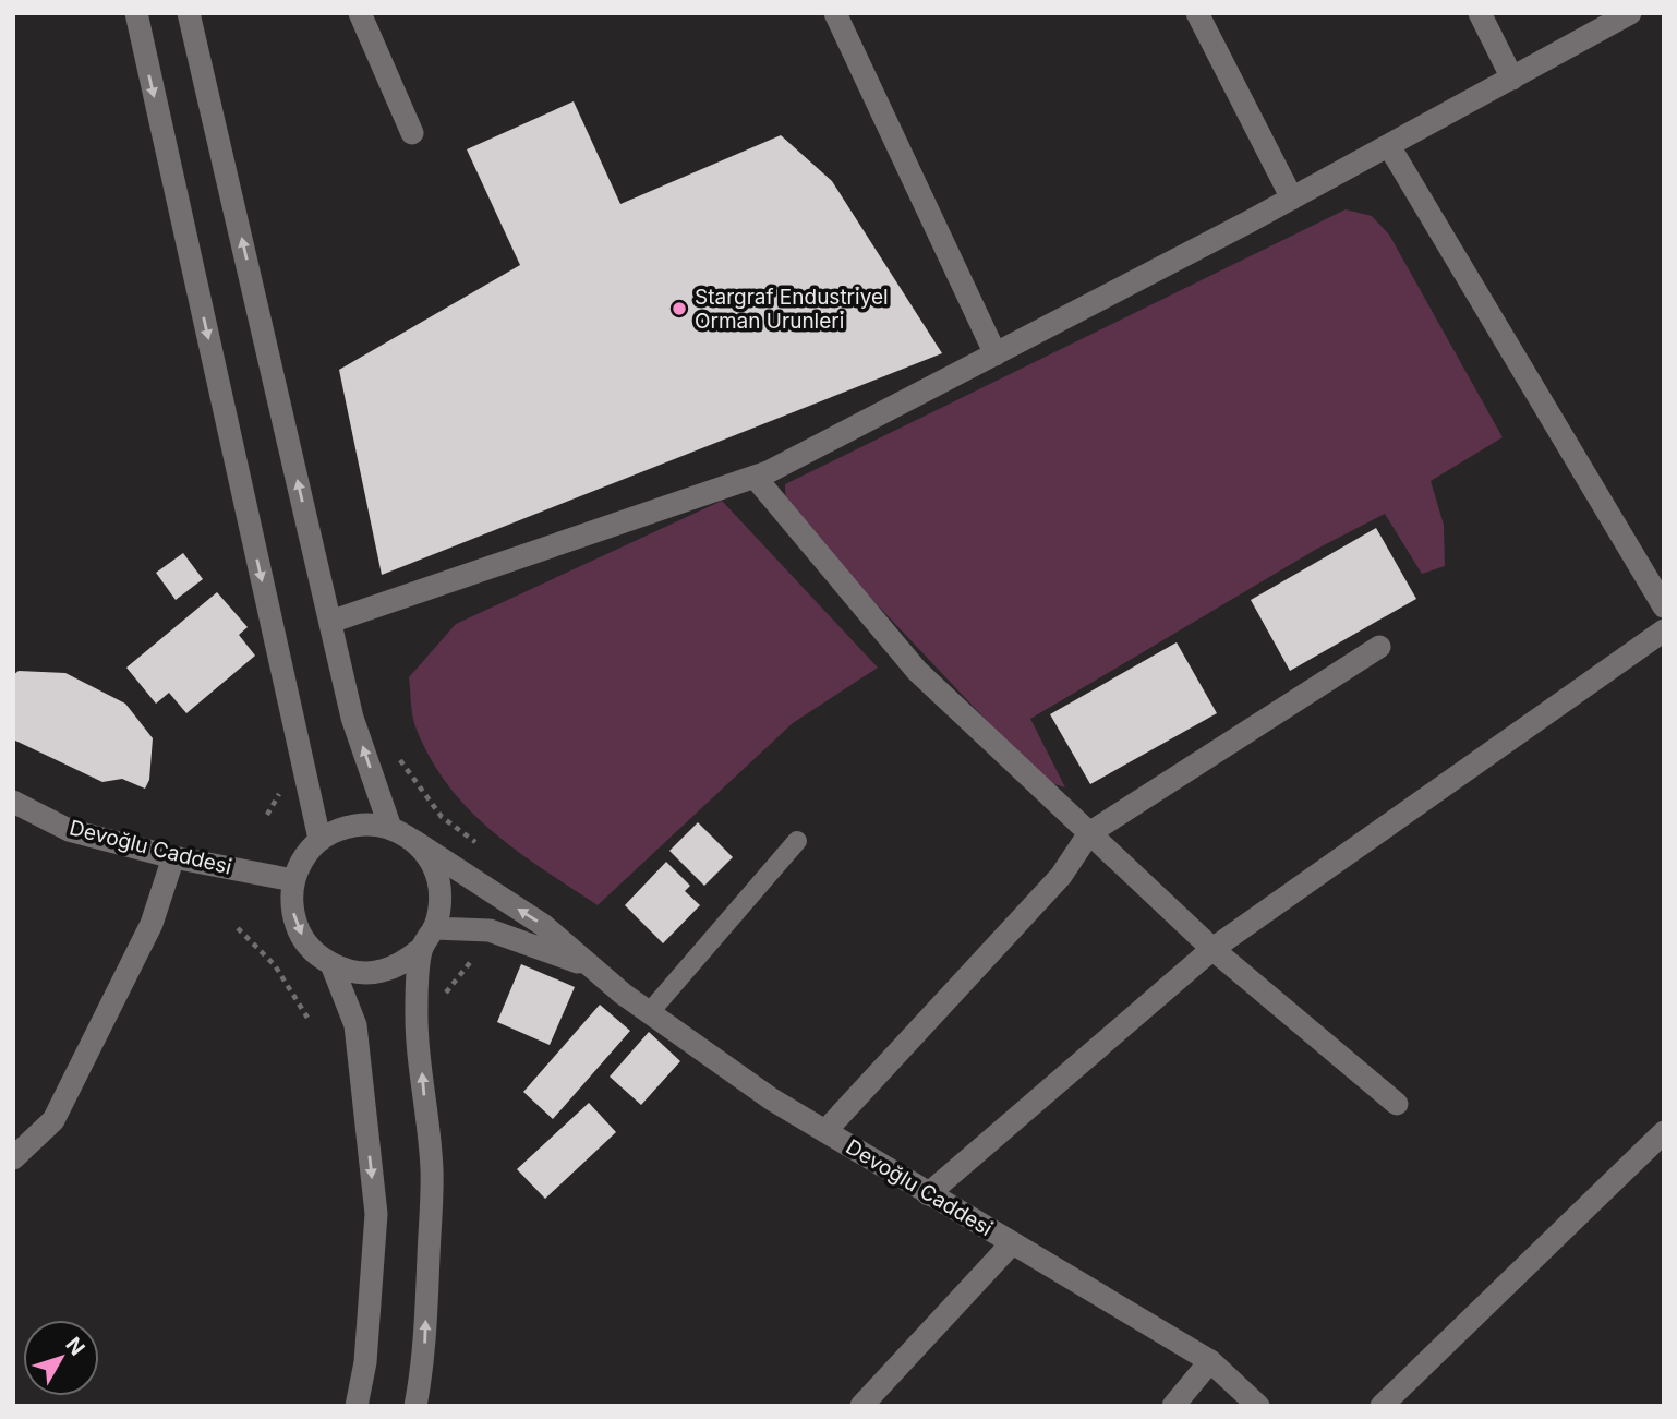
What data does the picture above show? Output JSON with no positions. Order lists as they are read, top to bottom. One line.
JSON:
{"streets":{"street":["Devoğlu Caddesi"]},"places":["Stargraf Endustriyel Orman Urunleri"],"north":"top right"}
